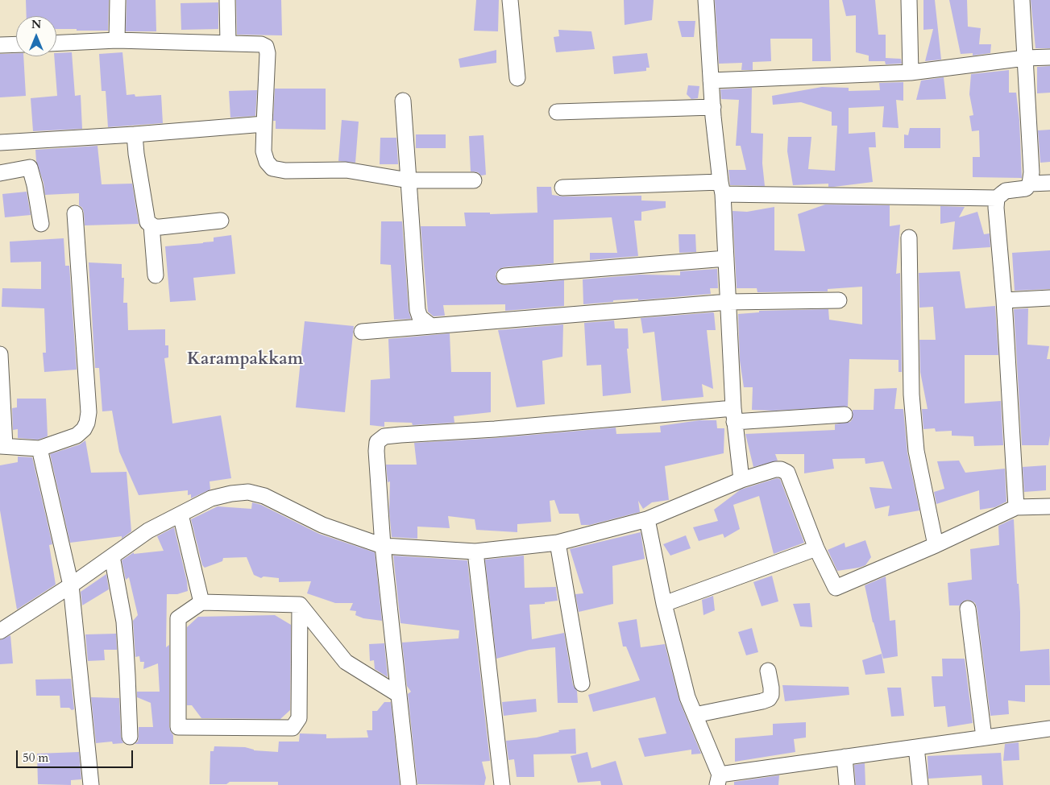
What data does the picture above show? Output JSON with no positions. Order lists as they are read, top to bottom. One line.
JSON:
{"districts":["Karampakkam"],"scale_bar":"50 m","north":"top"}
